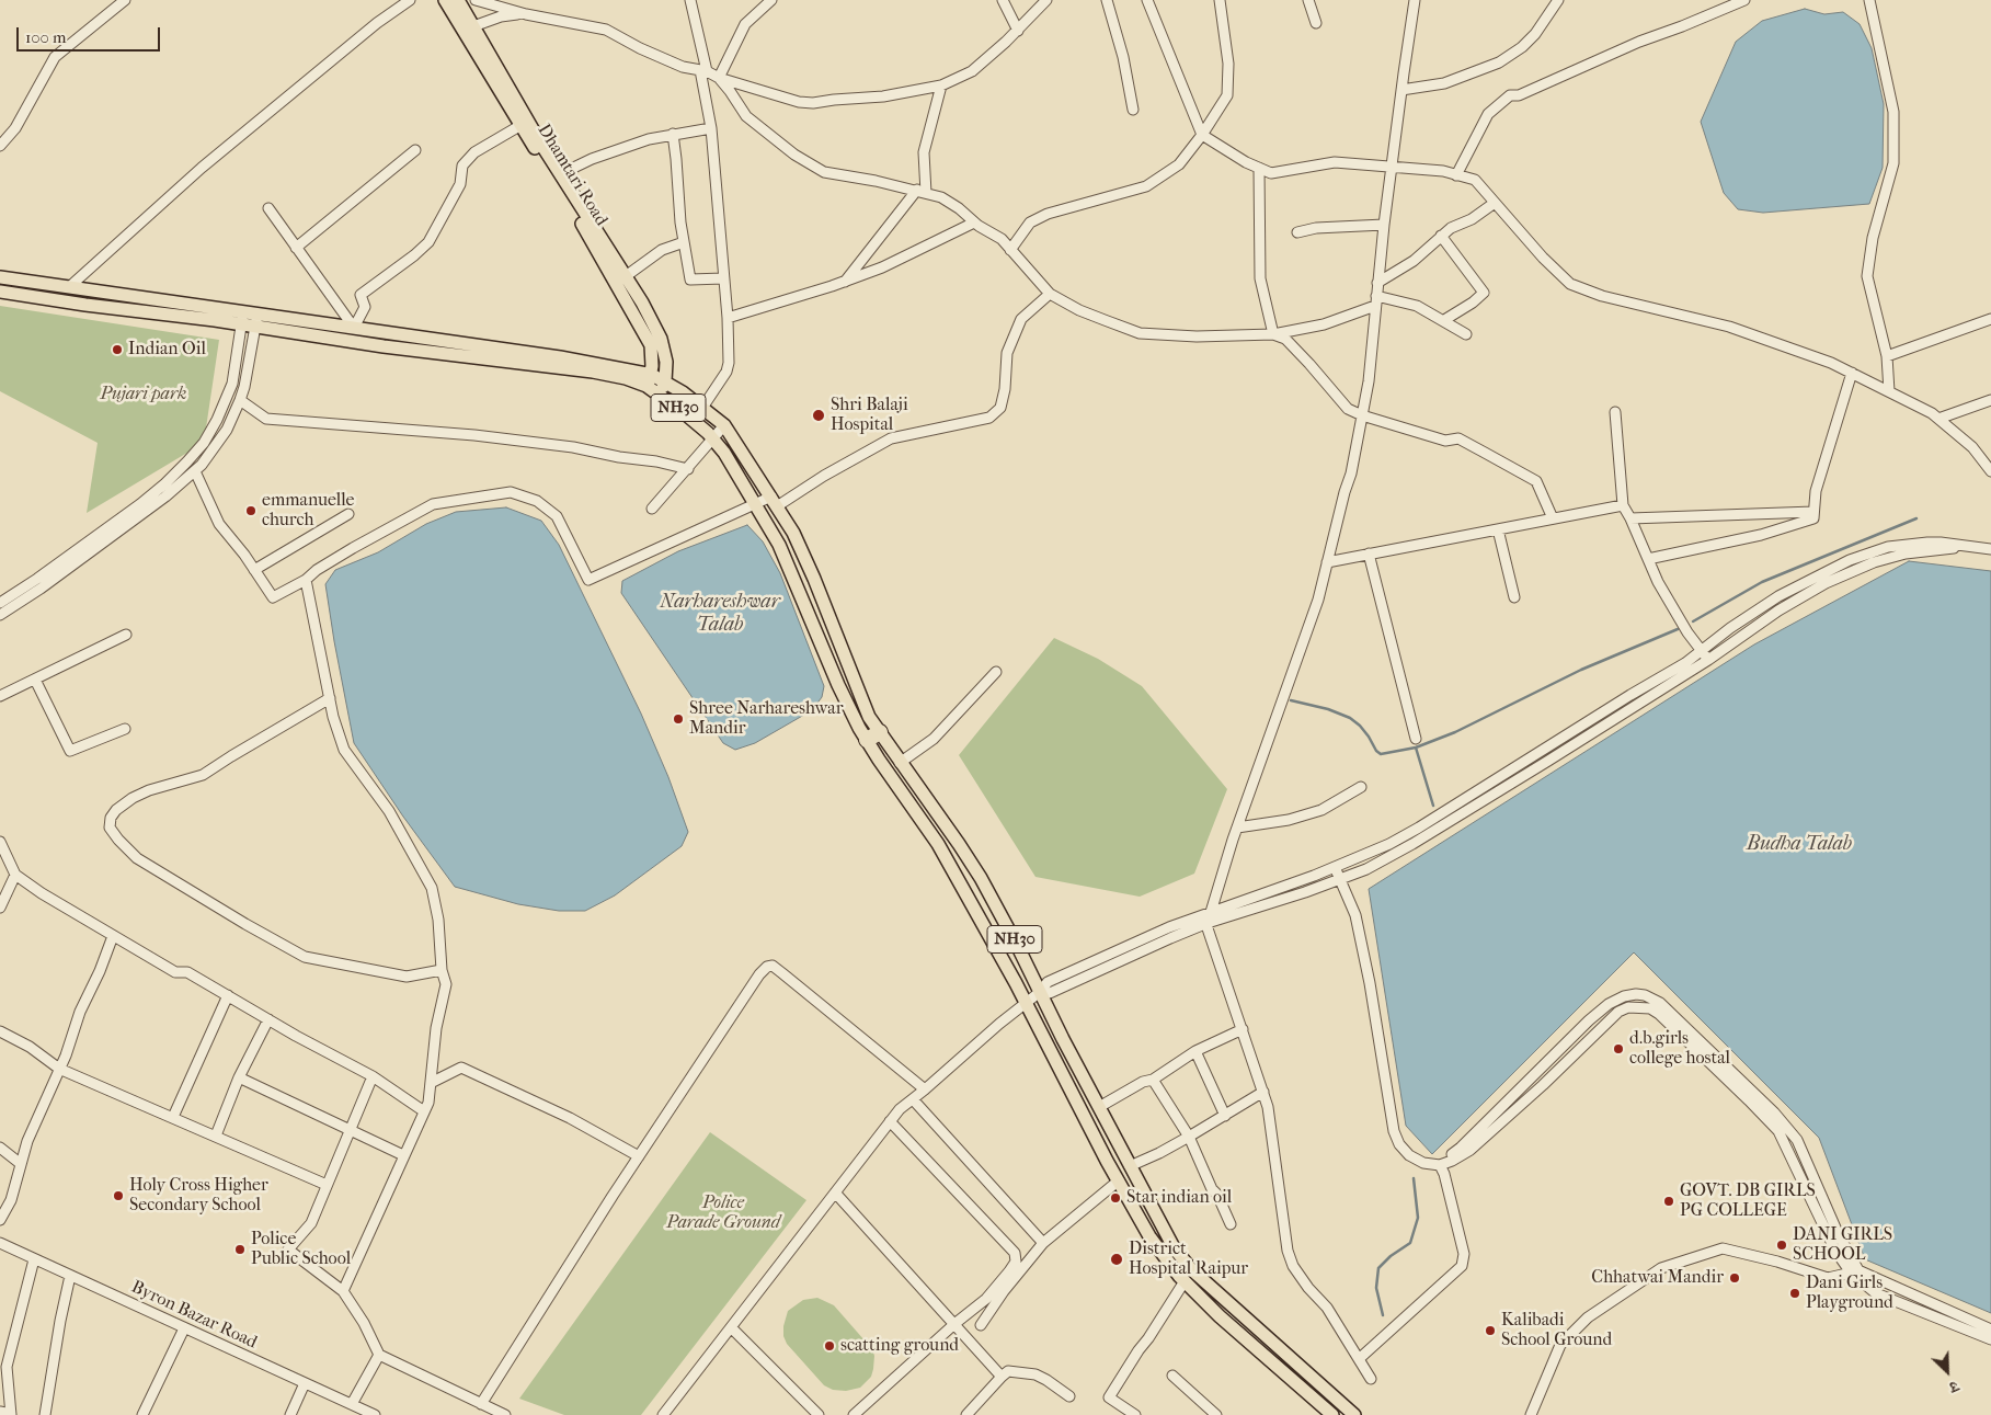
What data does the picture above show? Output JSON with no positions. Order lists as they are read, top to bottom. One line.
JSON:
{"streets":{"main road":["Dhamtari Road","NH30"],"street":["Byron Bazar Road"]},"crossings":[["Dhamtari Road","NH30"]],"water":["Narhareshwar Talab","Budha Talab"],"parks":["Pujari park","Police Parade Ground"],"places":["Indian Oil","Shri Balaji Hospital","emmanuelle church","Shree Narhareshwar Mandir","d.b.girls college hostal","Holy Cross Higher Secondary School","Star indian oil","GOVT. DB GIRLS PG COLLEGE","DANI GIRLS SCHOOL","Police Public School","District Hospital Raipur","Chhatwai Mandir","Dani Girls Playground","Kalibadi School Ground","scatting ground"],"scale_bar":"100 m","north":"bottom right"}
